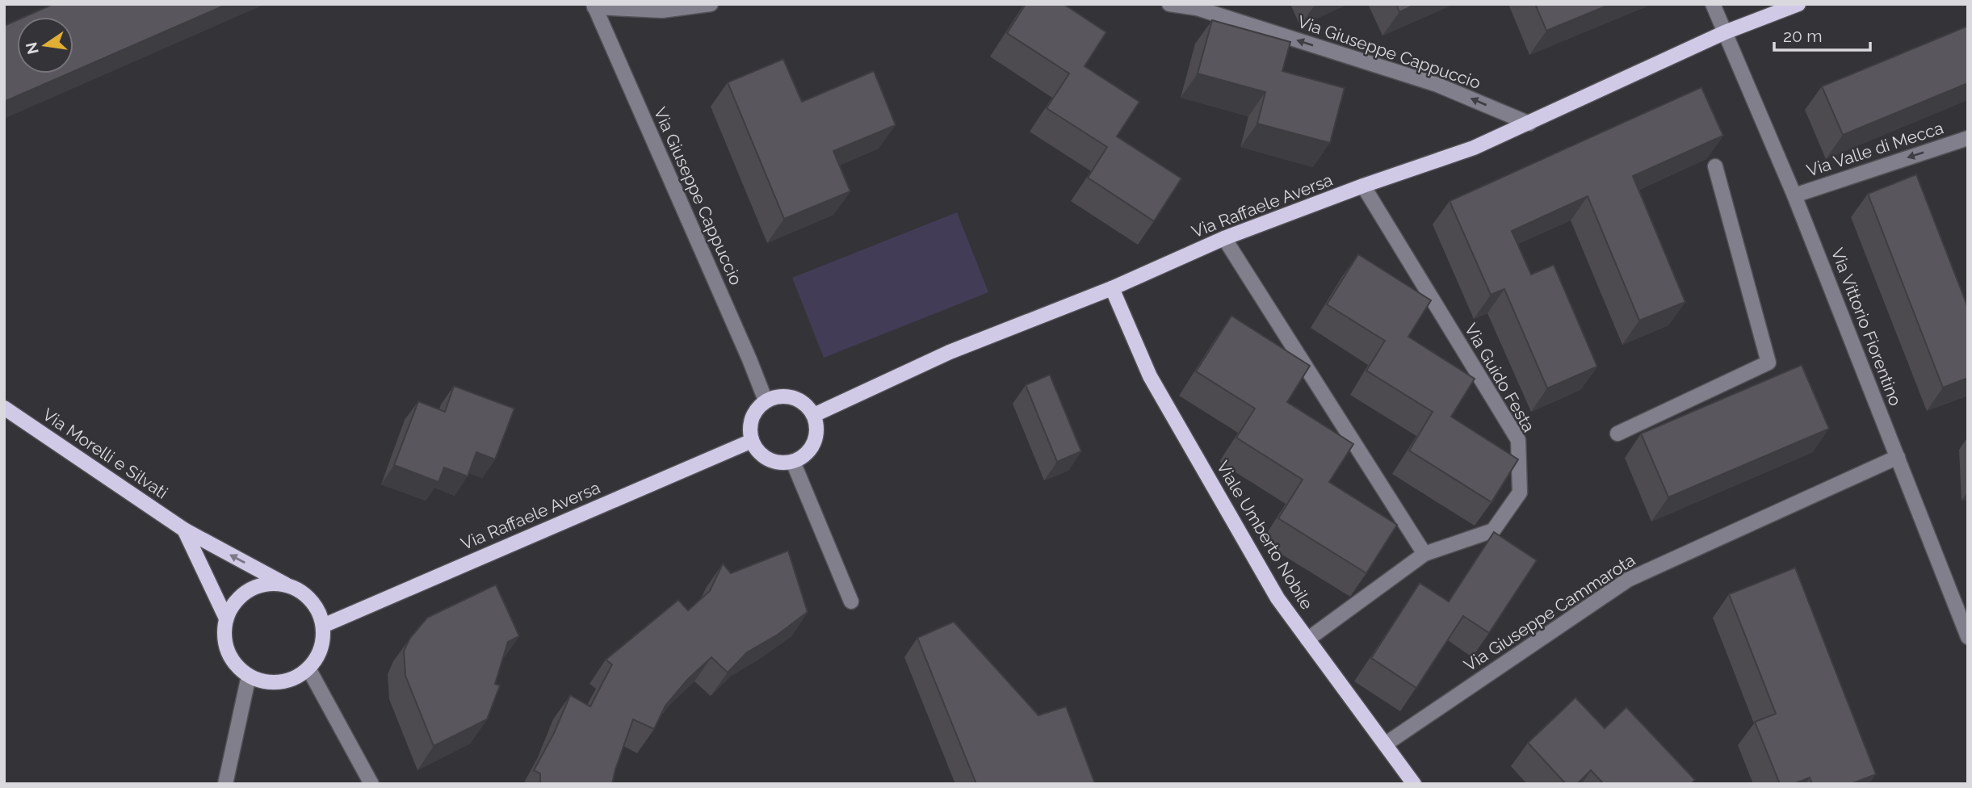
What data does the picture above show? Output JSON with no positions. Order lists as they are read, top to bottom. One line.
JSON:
{"streets":{"main road":["Via Raffaele Aversa","Via Morelli e Silvati","Viale Umberto Nobile"],"street":["Via Giuseppe Cappuccio","Via Valle di Mecca","Via Vittorio Fiorentino","Via Guido Festa","Via Giuseppe Cammarota"]},"crossings":[["Via Giuseppe Cappuccio","Via Raffaele Aversa"],["Via Valle di Mecca","Via Vittorio Fiorentino"],["Via Raffaele Aversa","Via Vittorio Fiorentino"],["Via Raffaele Aversa","Via Guido Festa"],["Via Raffaele Aversa","Via Morelli e Silvati"],["Via Raffaele Aversa","Viale Umberto Nobile"],["Via Vittorio Fiorentino","Via Giuseppe Cammarota"],["Via Guido Festa","Viale Umberto Nobile"],["Viale Umberto Nobile","Via Giuseppe Cammarota"]],"one_way":["Via Giuseppe Cappuccio","Via Valle di Mecca"],"scale_bar":"20 m","north":"left"}
